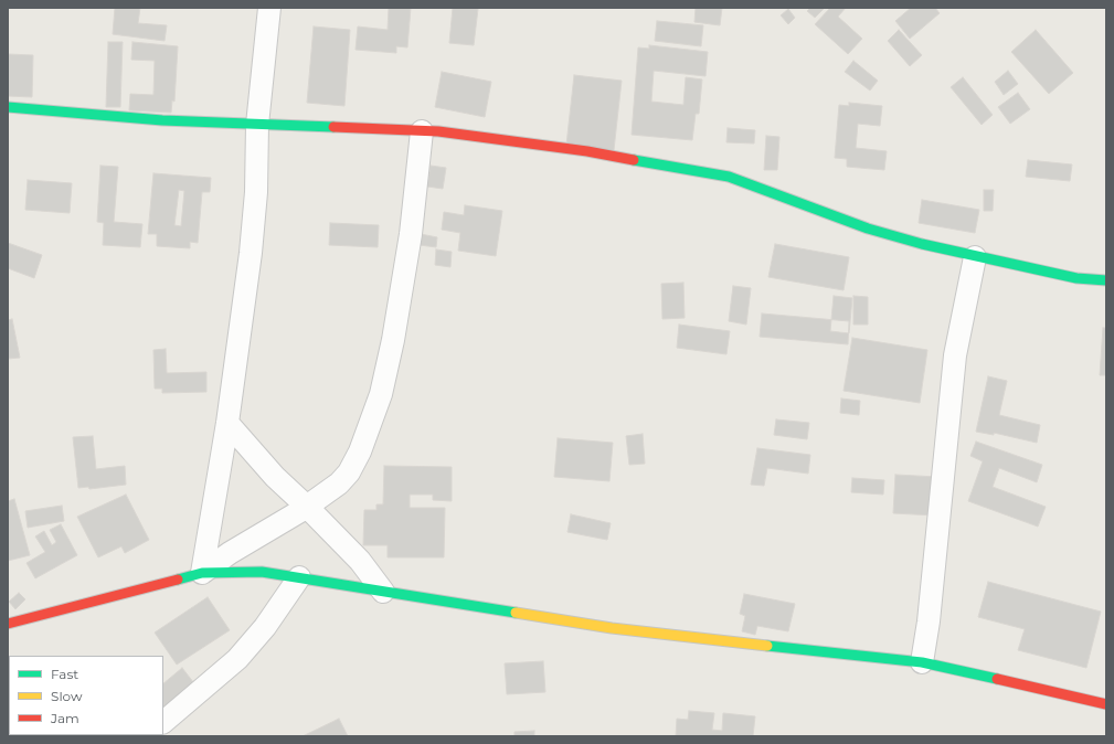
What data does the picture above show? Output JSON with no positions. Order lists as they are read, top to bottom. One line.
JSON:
{"legend":["Fast","Slow","Jam"]}
